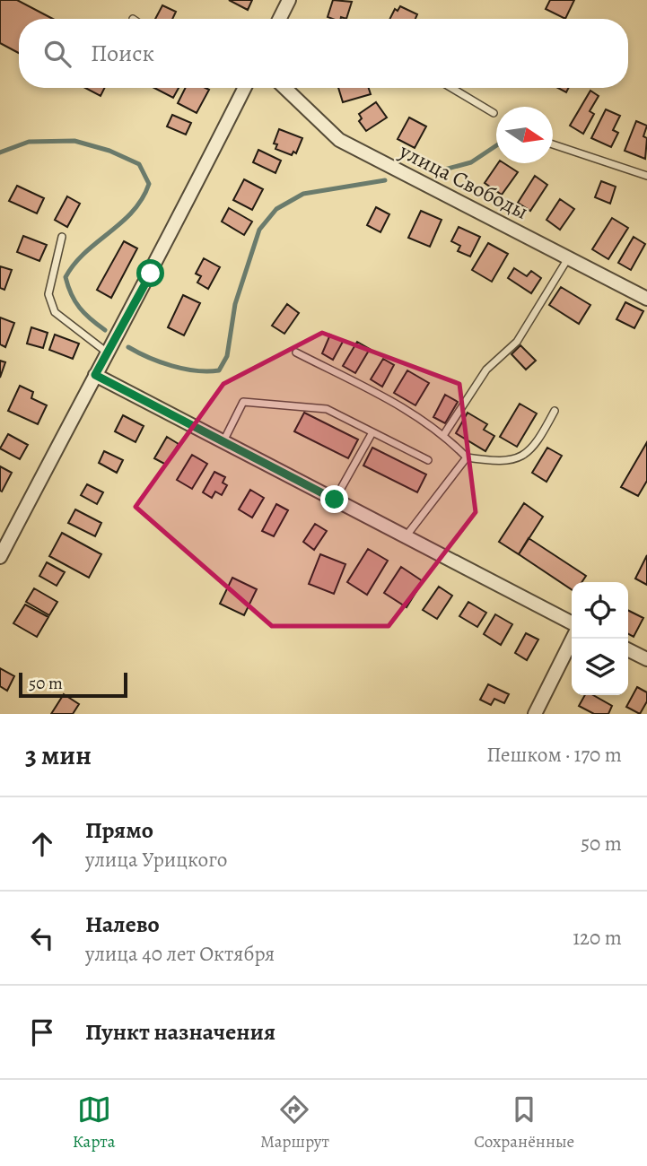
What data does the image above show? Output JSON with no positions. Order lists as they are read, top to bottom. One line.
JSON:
{"streets":{"street":["улица Свободы"]},"scale_bar":"50 m","north":"right","page":{"search":"Поиск","scale":"50 m","heading":["3 мин","Пешком · 170 m"],"list":[["Прямо","улица Урицкого","50 m"],["Налево","улица 40 лет Октября","120 m"],"Пункт назначения"],"nav":["Карта","Маршрут","Сохранённые"]}}
